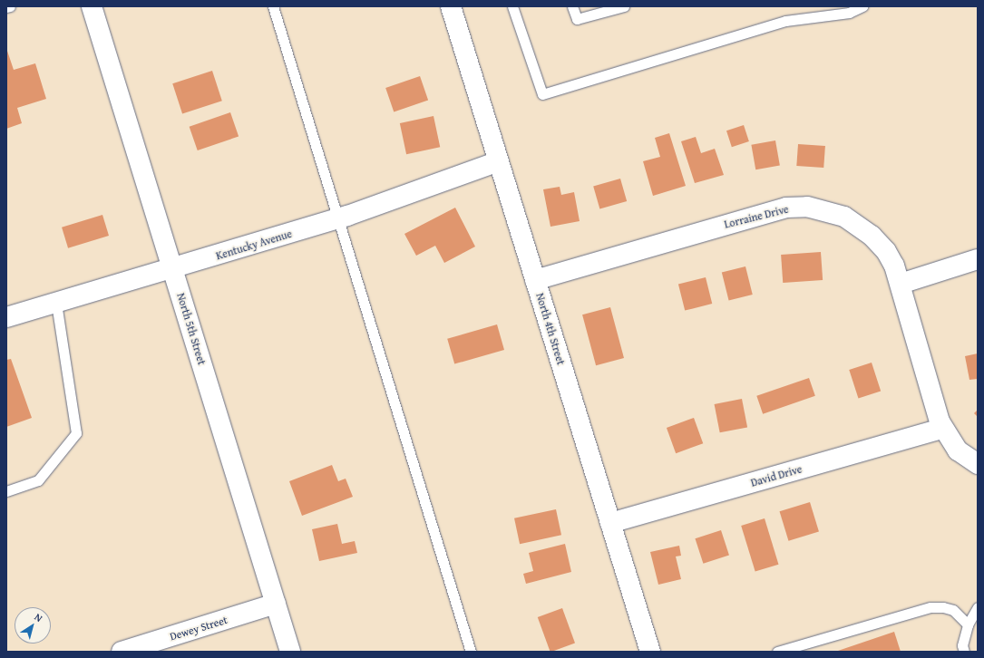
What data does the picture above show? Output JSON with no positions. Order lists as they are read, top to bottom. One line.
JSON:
{"streets":{"street":["Lorraine Drive","Kentucky Avenue","North 5th Street","North 4th Street","David Drive","Dewey Street"]},"crossings":[["Lorraine Drive","North 4th Street"],["Lorraine Drive","David Drive"],["Kentucky Avenue","North 5th Street"],["Kentucky Avenue","North 4th Street"],["North 5th Street","Dewey Street"],["North 4th Street","David Drive"]],"north":"top right"}
